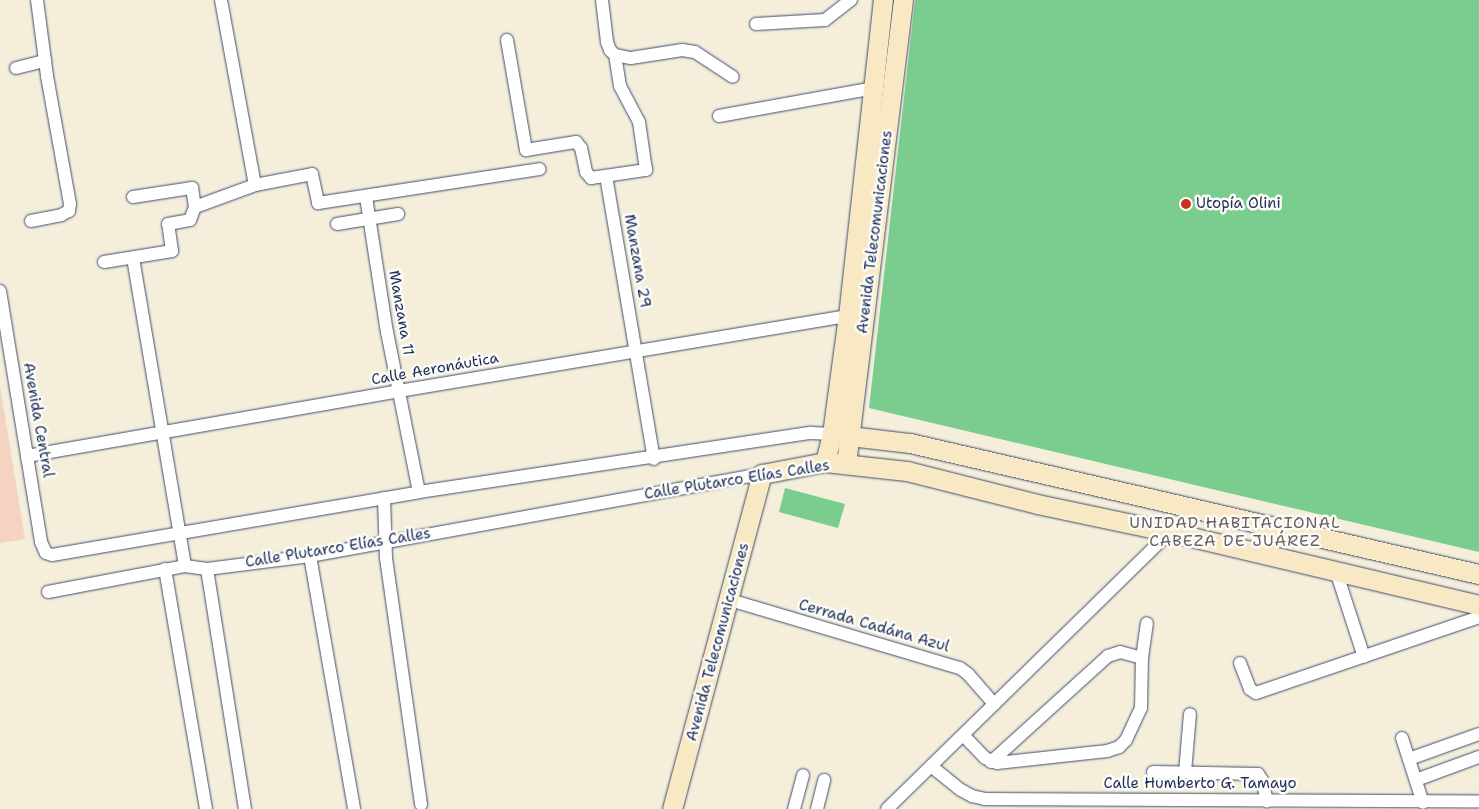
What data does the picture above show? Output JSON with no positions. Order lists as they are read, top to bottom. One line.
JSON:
{"streets":{"street":["Avenida Telecomunicaciones","Manzana 29","Manzana 11","Calle Aeronáutica","Avenida Central","Calle Plutarco Elías Calles","Cerrada Cadána Azul","Calle Humberto G. Tamayo"]},"crossings":[["Avenida Telecomunicaciones","Calle Aeronáutica"],["Avenida Telecomunicaciones","Calle Plutarco Elías Calles"],["Avenida Telecomunicaciones","Cerrada Cadána Azul"],["Manzana 29","Calle Aeronáutica"],["Manzana 11","Calle Aeronáutica"],["Calle Aeronáutica","Avenida Central"]],"districts":["UNIDAD HABITACIONAL CABEZA DE JUÁREZ"],"places":["Utopía Olini"]}
